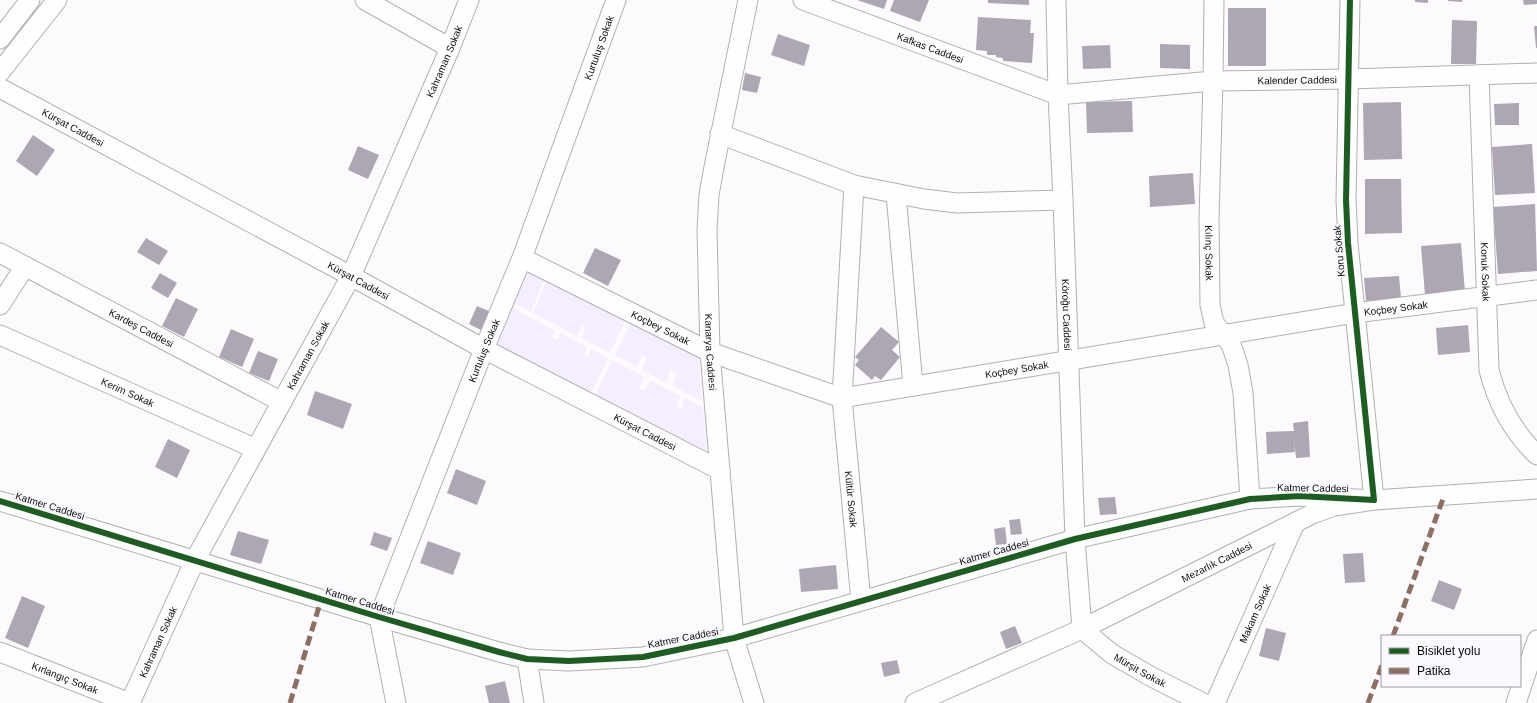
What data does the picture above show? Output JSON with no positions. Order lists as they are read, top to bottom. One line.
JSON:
{"streets":{"street":["Kurtuluş Sokak","Kafkas Caddesi","Kahraman Sokak","Kalender Caddesi","Kürşat Caddesi","Koru Sokak","Kılınç Sokak","Konuk Sokak","Koçbey Sokak","Köroğu Caddesi","Kardeş Caddesi","Kanarya Caddesi","Kerim Sokak","Katmer Caddesi","Kültür Sokak","Mezarlık Caddesi","Makam Sokak","Mürşit Sokak","Kırlangıç Sokak"]},"crossings":[["Kurtuluş Sokak","Kürşat Caddesi"],["Kurtuluş Sokak","Koçbey Sokak"],["Kurtuluş Sokak","Katmer Caddesi"],["Kafkas Caddesi","Kalender Caddesi"],["Kafkas Caddesi","Köroğu Caddesi"],["Kahraman Sokak","Kürşat Caddesi"],["Kahraman Sokak","Kardeş Caddesi"],["Kahraman Sokak","Kerim Sokak"],["Kahraman Sokak","Katmer Caddesi"],["Kahraman Sokak","Kırlangıç Sokak"],["Kalender Caddesi","Koru Sokak"],["Kalender Caddesi","Kılınç Sokak"],["Kalender Caddesi","Konuk Sokak"],["Kalender Caddesi","Köroğu Caddesi"],["Kürşat Caddesi","Kanarya Caddesi"],["Koru Sokak","Koçbey Sokak"],["Koru Sokak","Katmer Caddesi"],["Koru Sokak","Mezarlık Caddesi"],["Kılınç Sokak","Koçbey Sokak"],["Kılınç Sokak","Katmer Caddesi"],["Konuk Sokak","Koçbey Sokak"],["Koçbey Sokak","Köroğu Caddesi"],["Koçbey Sokak","Kanarya Caddesi"],["Koçbey Sokak","Kültür Sokak"],["Köroğu Caddesi","Katmer Caddesi"],["Köroğu Caddesi","Mezarlık Caddesi"],["Köroğu Caddesi","Mürşit Sokak"],["Kanarya Caddesi","Katmer Caddesi"],["Katmer Caddesi","Kültür Sokak"],["Katmer Caddesi","Mezarlık Caddesi"],["Mezarlık Caddesi","Makam Sokak"],["Mezarlık Caddesi","Mürşit Sokak"]],"legend":["Bisiklet yolu","Patika"]}
